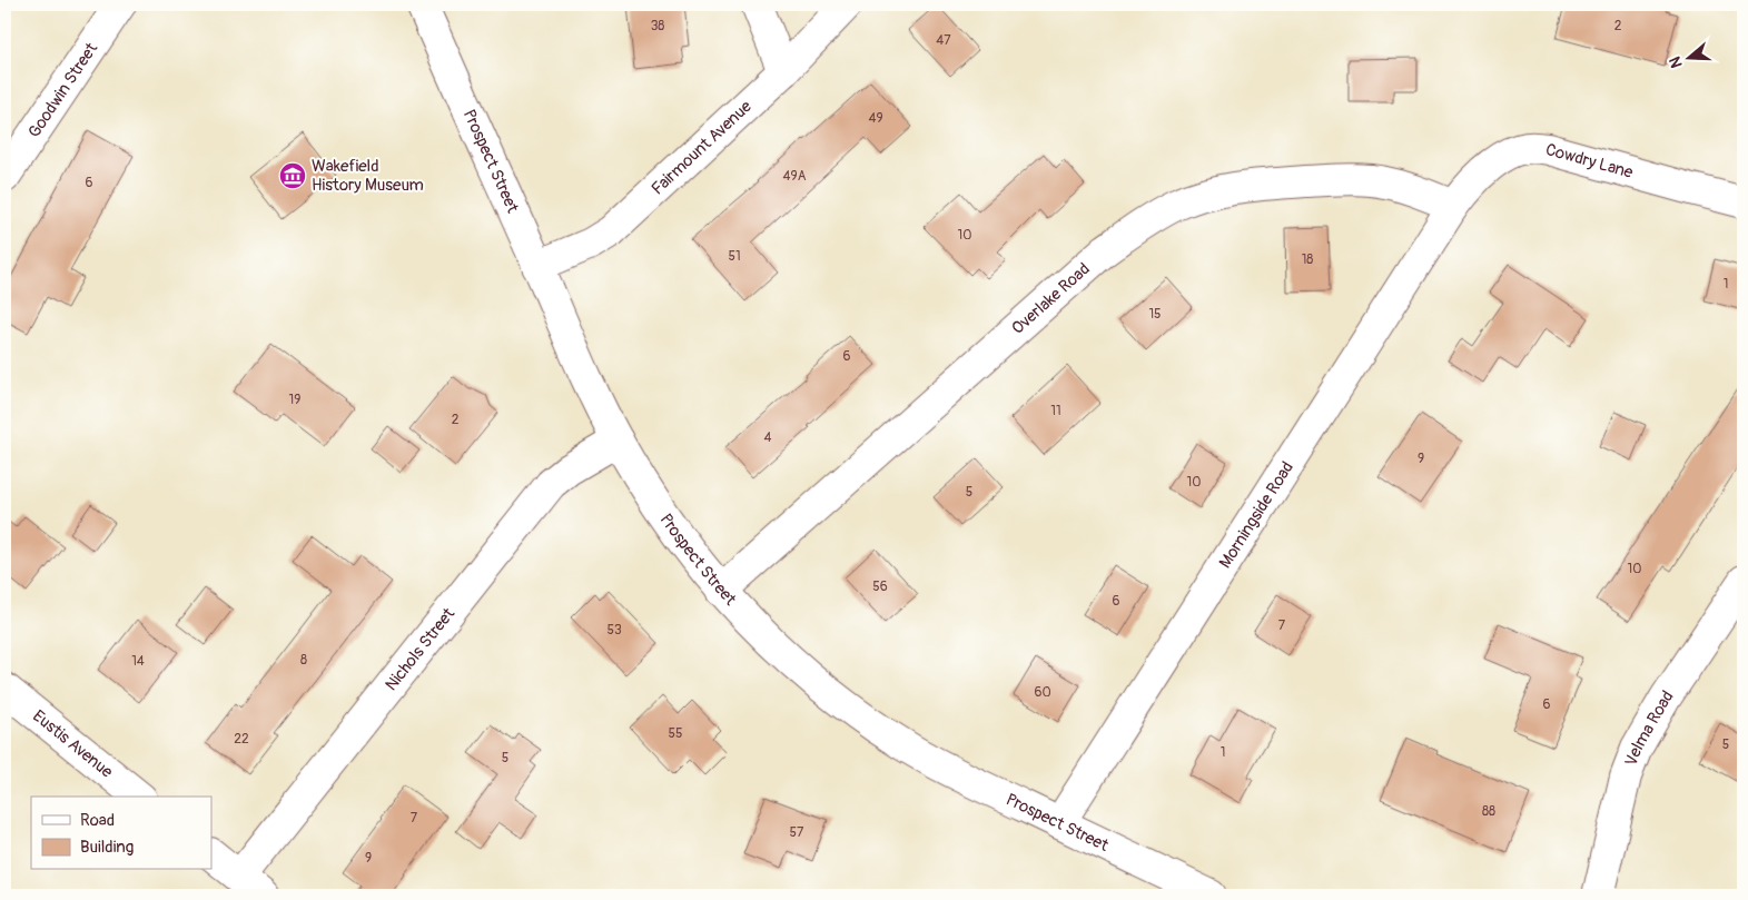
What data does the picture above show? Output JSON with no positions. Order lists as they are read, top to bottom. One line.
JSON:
{"streets":{"street":["Goodwin Street","Fairmount Avenue","Prospect Street","Cowdry Lane","Overlake Road","Morningside Road","Nichols Street","Velma Road","Eustis Avenue"]},"crossings":[["Fairmount Avenue","Prospect Street"],["Prospect Street","Overlake Road"],["Prospect Street","Morningside Road"],["Prospect Street","Nichols Street"],["Cowdry Lane","Overlake Road"],["Cowdry Lane","Morningside Road"],["Overlake Road","Morningside Road"]],"places":{"museum":["Wakefield History Museum"]},"house_numbers":["38","2","47","49","49A","6","10","51","18","1","15","6","19","11","2","4","9","10","5","10","56","6","7","53","8","14","60","6","55","22","5","1","5","88","7","57","9"],"legend":["Road","Building"],"north":"left"}
